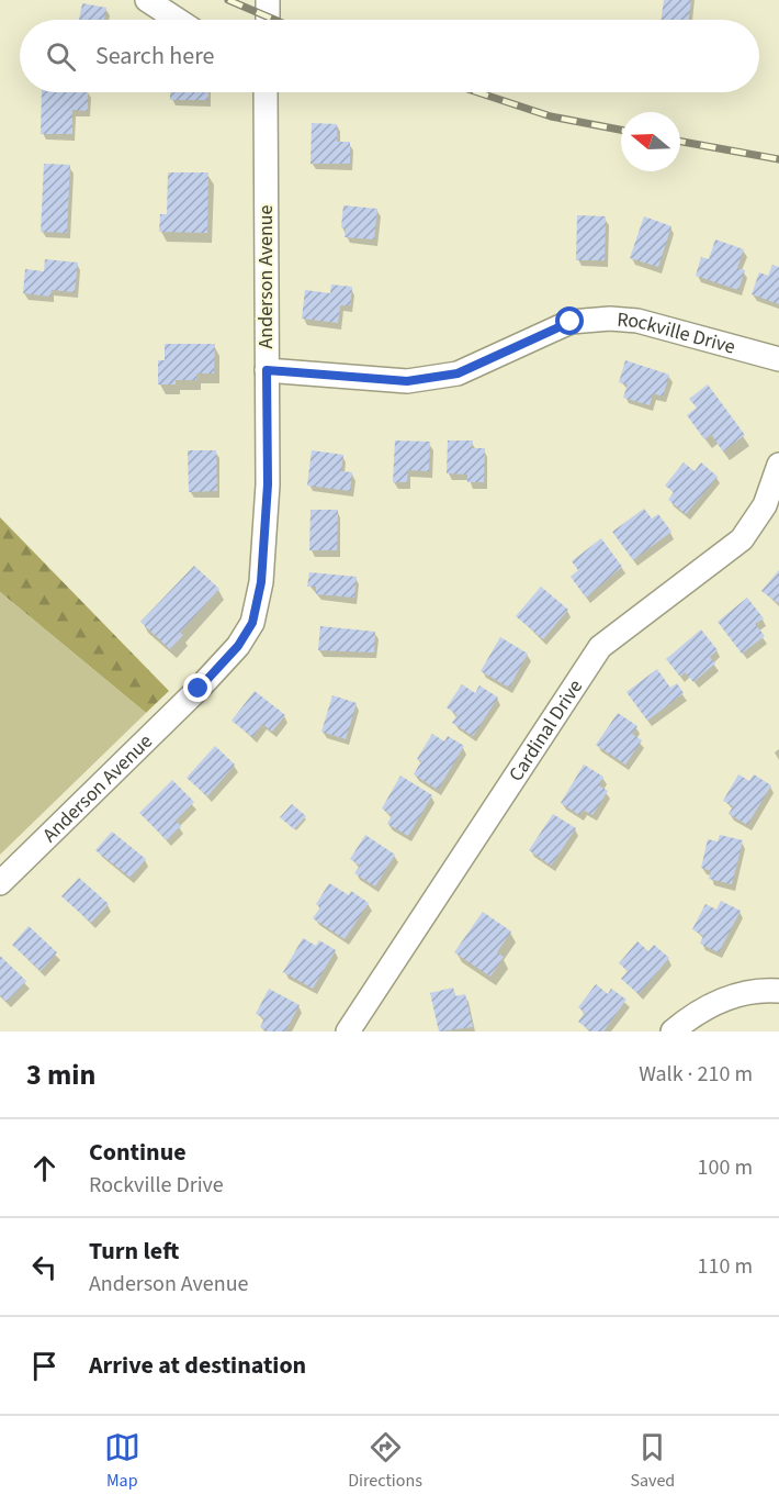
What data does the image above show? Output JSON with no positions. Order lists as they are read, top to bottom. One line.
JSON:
{"streets":{"street":["Anderson Avenue","Rockville Drive","Cardinal Drive"]},"crossings":[["Anderson Avenue","Rockville Drive"]],"north":"left","page":{"search":"Search here","heading":["3 min","Walk · 210 m"],"list":[["Continue","Rockville Drive","100 m"],["Turn left","Anderson Avenue","110 m"],"Arrive at destination"],"nav":["Map","Directions","Saved"]}}
